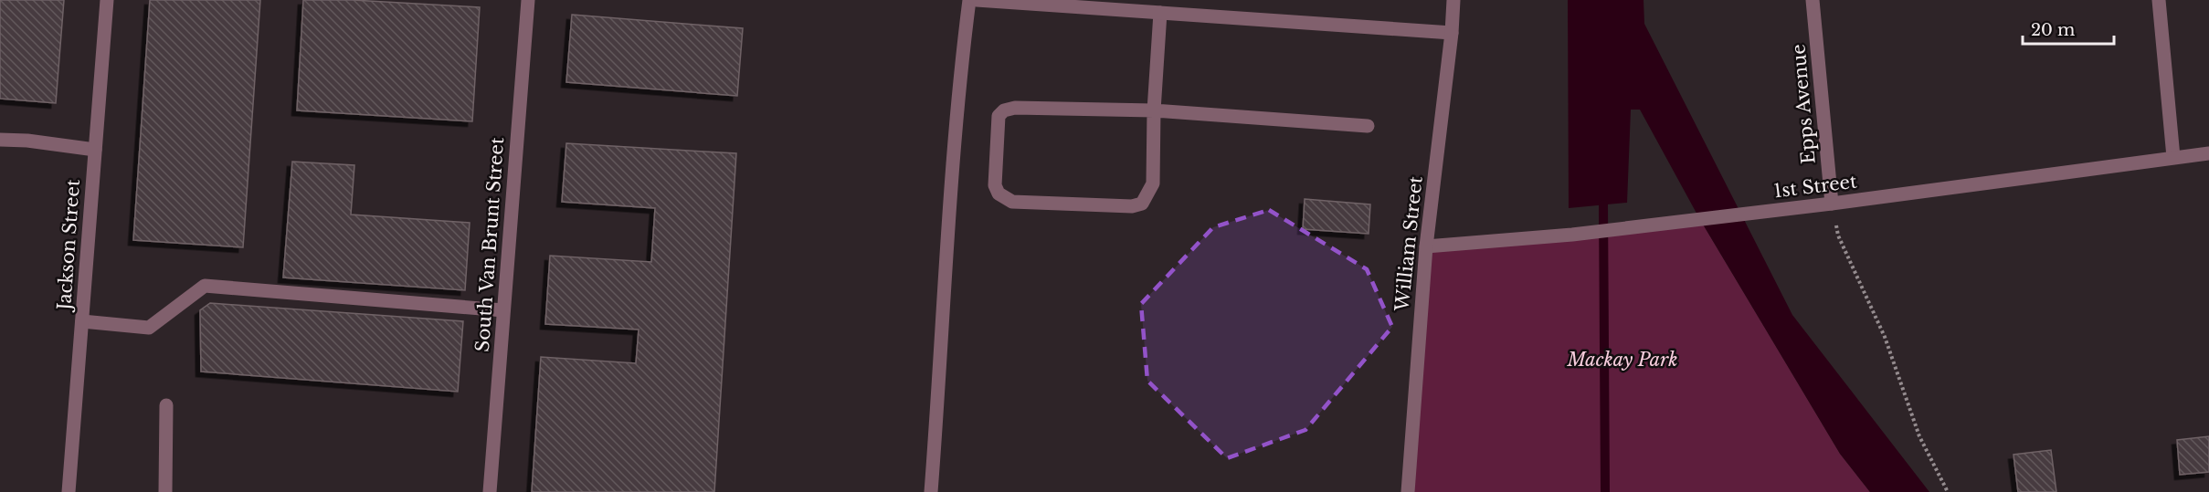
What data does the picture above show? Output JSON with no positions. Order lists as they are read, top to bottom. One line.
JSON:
{"streets":{"street":["Epps Avenue","1st Street","William Street","Jackson Street","South Van Brunt Street"]},"crossings":[["Epps Avenue","1st Street"],["1st Street","William Street"]],"parks":["Mackay Park"],"scale_bar":"20 m"}
